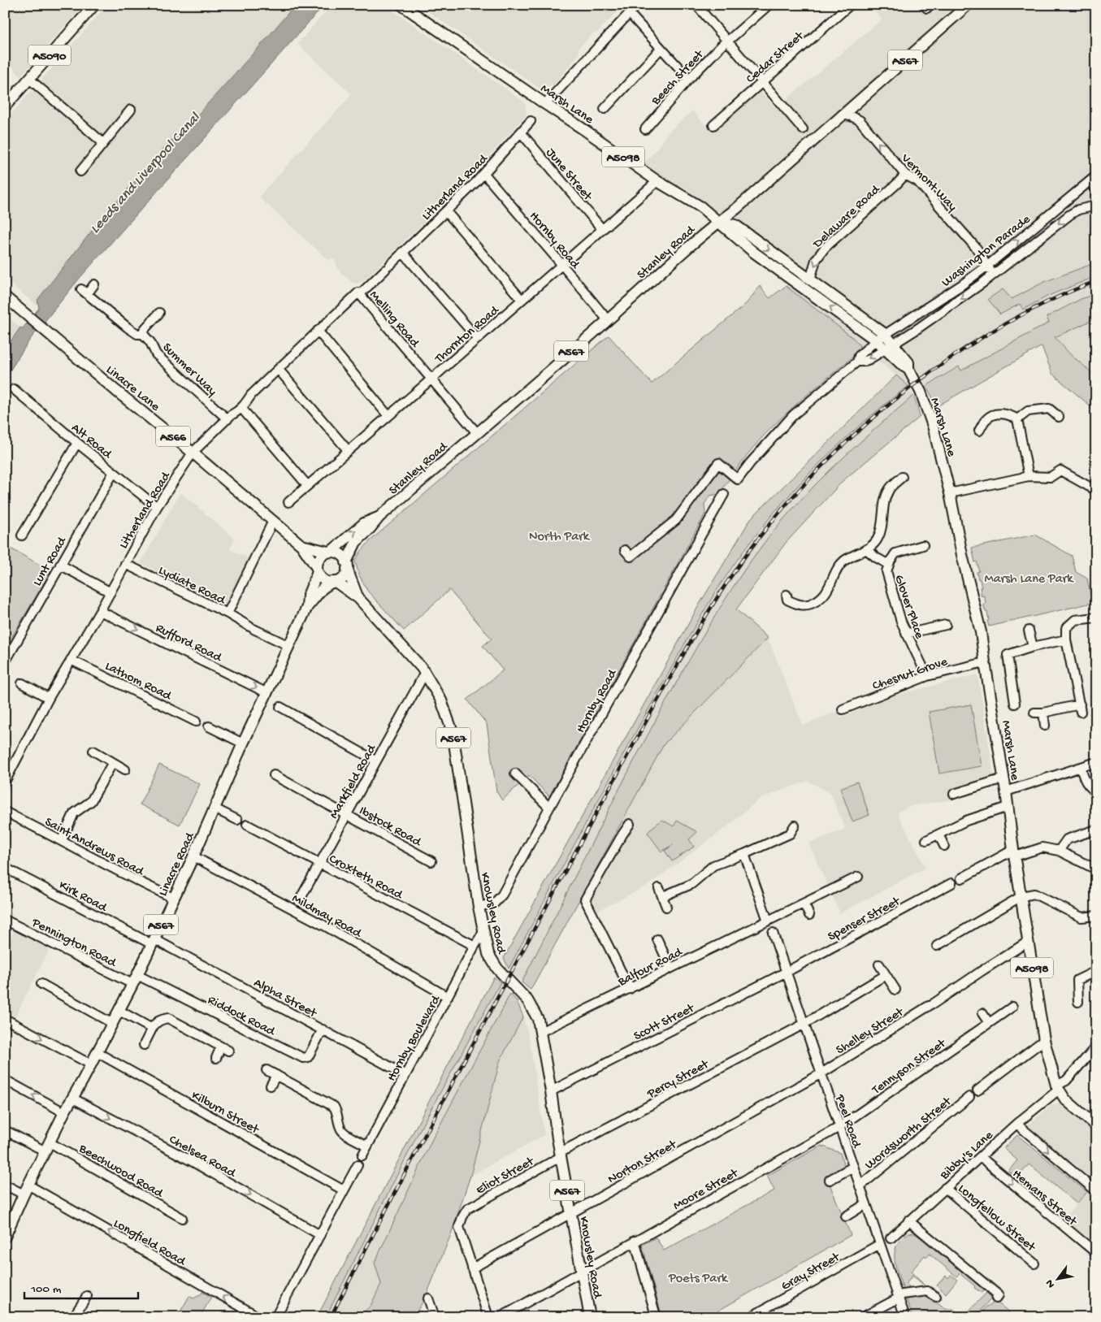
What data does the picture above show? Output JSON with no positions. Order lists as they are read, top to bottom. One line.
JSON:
{"streets":{"main road":["A5090","A567","Marsh Lane","A5098","Stanley Road","Linacre Lane","A566","Linacre Road","Knowsley Road"],"street":["Cedar Street","Beech Street","June Street","Vermont Way","Litherland Road","Delaware Road","Hornby Road","Washington Parade","Melling Road","Thornton Road","Summer Way","Alt Road","Lunt Road","Lydiate Road","Glover Place","Rufford Road","Chesnut Grove","Lathom Road","Markfield Road","Ibstock Road","Saint Andrews Road","Croxteth Road","Kirk Road","Mildmay Road","Spenser Street","Pennington Road","Balfour Road","Alpha Street","Riddock Road","Scott Street","Shelley Street","Hornby Boulevard","Tennyson Street","Percy Street","Kilburn Street","Peel Road","Wordsworth Street","Bibby's Lane","Chelsea Road","Norton Street","Beechwood Road","Eliot Street","Moore Street","Hemans Street","Longfellow Street","Longfield Road","Gray Street"]},"crossings":[["Marsh Lane","Delaware Road"],["Marsh Lane","Washington Parade"],["Marsh Lane","Stanley Road"],["Marsh Lane","Thornton Road"],["Marsh Lane","Chesnut Grove"],["Marsh Lane","Shelley Street"],["Marsh Lane","Bibby's Lane"],["June Street","Litherland Road"],["June Street","Thornton Road"],["Vermont Way","Delaware Road"],["Vermont Way","Washington Parade"],["Vermont Way","Stanley Road"],["Litherland Road","Hornby Road"],["Litherland Road","Melling Road"],["Litherland Road","Summer Way"],["Litherland Road","Linacre Lane"],["Litherland Road","Alt Road"],["Litherland Road","Lydiate Road"],["Litherland Road","Rufford Road"],["Litherland Road","Lathom Road"],["Hornby Road","Stanley Road"],["Hornby Road","Thornton Road"],["Hornby Road","Knowsley Road"],["Stanley Road","Melling Road"],["Stanley Road","Linacre Lane"],["Stanley Road","Linacre Road"],["Stanley Road","Knowsley Road"],["Melling Road","Thornton Road"],["Linacre Lane","Linacre Road"],["Linacre Lane","Knowsley Road"],["Alt Road","Lunt Road"],["Lydiate Road","Linacre Road"],["Glover Place","Chesnut Grove"],["Rufford Road","Linacre Road"],["Markfield Road","Ibstock Road"],["Markfield Road","Croxteth Road"],["Markfield Road","Knowsley Road"],["Saint Andrews Road","Linacre Road"],["Linacre Road","Kirk Road"],["Linacre Road","Knowsley Road"],["Linacre Road","Mildmay Road"],["Linacre Road","Pennington Road"],["Linacre Road","Alpha Street"],["Linacre Road","Riddock Road"],["Linacre Road","Kilburn Street"],["Linacre Road","Chelsea Road"],["Linacre Road","Beechwood Road"],["Linacre Road","Longfield Road"],["Croxteth Road","Hornby Boulevard"],["Kirk Road","Alpha Street"],["Knowsley Road","Balfour Road"],["Knowsley Road","Scott Street"],["Knowsley Road","Hornby Boulevard"],["Knowsley Road","Percy Street"],["Knowsley Road","Norton Street"],["Knowsley Road","Eliot Street"],["Knowsley Road","Moore Street"],["Mildmay Road","Hornby Boulevard"],["Spenser Street","Scott Street"],["Spenser Street","Peel Road"],["Pennington Road","Riddock Road"],["Alpha Street","Riddock Road"],["Alpha Street","Hornby Boulevard"],["Scott Street","Peel Road"],["Shelley Street","Peel Road"],["Shelley Street","Norton Street"],["Tennyson Street","Peel Road"],["Tennyson Street","Moore Street"],["Percy Street","Peel Road"],["Percy Street","Eliot Street"],["Peel Road","Wordsworth Street"],["Peel Road","Norton Street"],["Peel Road","Moore Street"],["Peel Road","Gray Street"],["Bibby's Lane","Hemans Street"],["Bibby's Lane","Longfellow Street"],["Norton Street","Eliot Street"]],"one_way":["Vermont Way","Delaware Road","Rufford Road","Chelsea Road","Longfield Road"],"water":["Leeds and Liverpool Canal"],"parks":["North Park","Marsh Lane Park","Poets Park"],"scale_bar":"100 m","north":"bottom left"}
